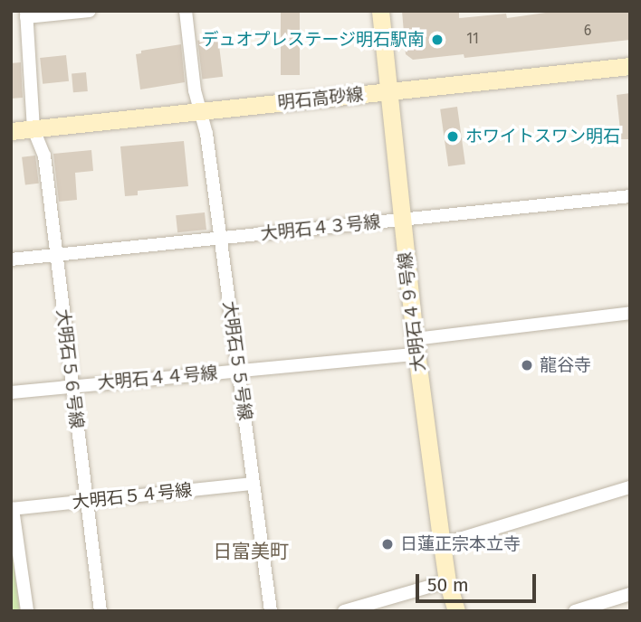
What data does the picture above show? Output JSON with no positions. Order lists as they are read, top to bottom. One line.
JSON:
{"streets":{"main road":["明石高砂線","大明石４９号線"],"street":["大明石４３号線","大明石５５号線","大明石５６号線","大明石４４号線","大明石５４号線"]},"crossings":[["明石高砂線","大明石４９号線"],["明石高砂線","大明石５５号線"],["明石高砂線","大明石５６号線"],["大明石４３号線","大明石４９号線"],["大明石４３号線","大明石５５号線"],["大明石４３号線","大明石５６号線"],["大明石４９号線","大明石４４号線"],["大明石５５号線","大明石４４号線"],["大明石５５号線","大明石５４号線"],["大明石５６号線","大明石４４号線"],["大明石５６号線","大明石５４号線"]],"districts":["日富美町"],"places":["デュオプレステージ明石駅南","ホワイトスワン明石","龍谷寺","日蓮正宗本立寺"],"house_numbers":["6","11"],"scale_bar":"50 m"}
